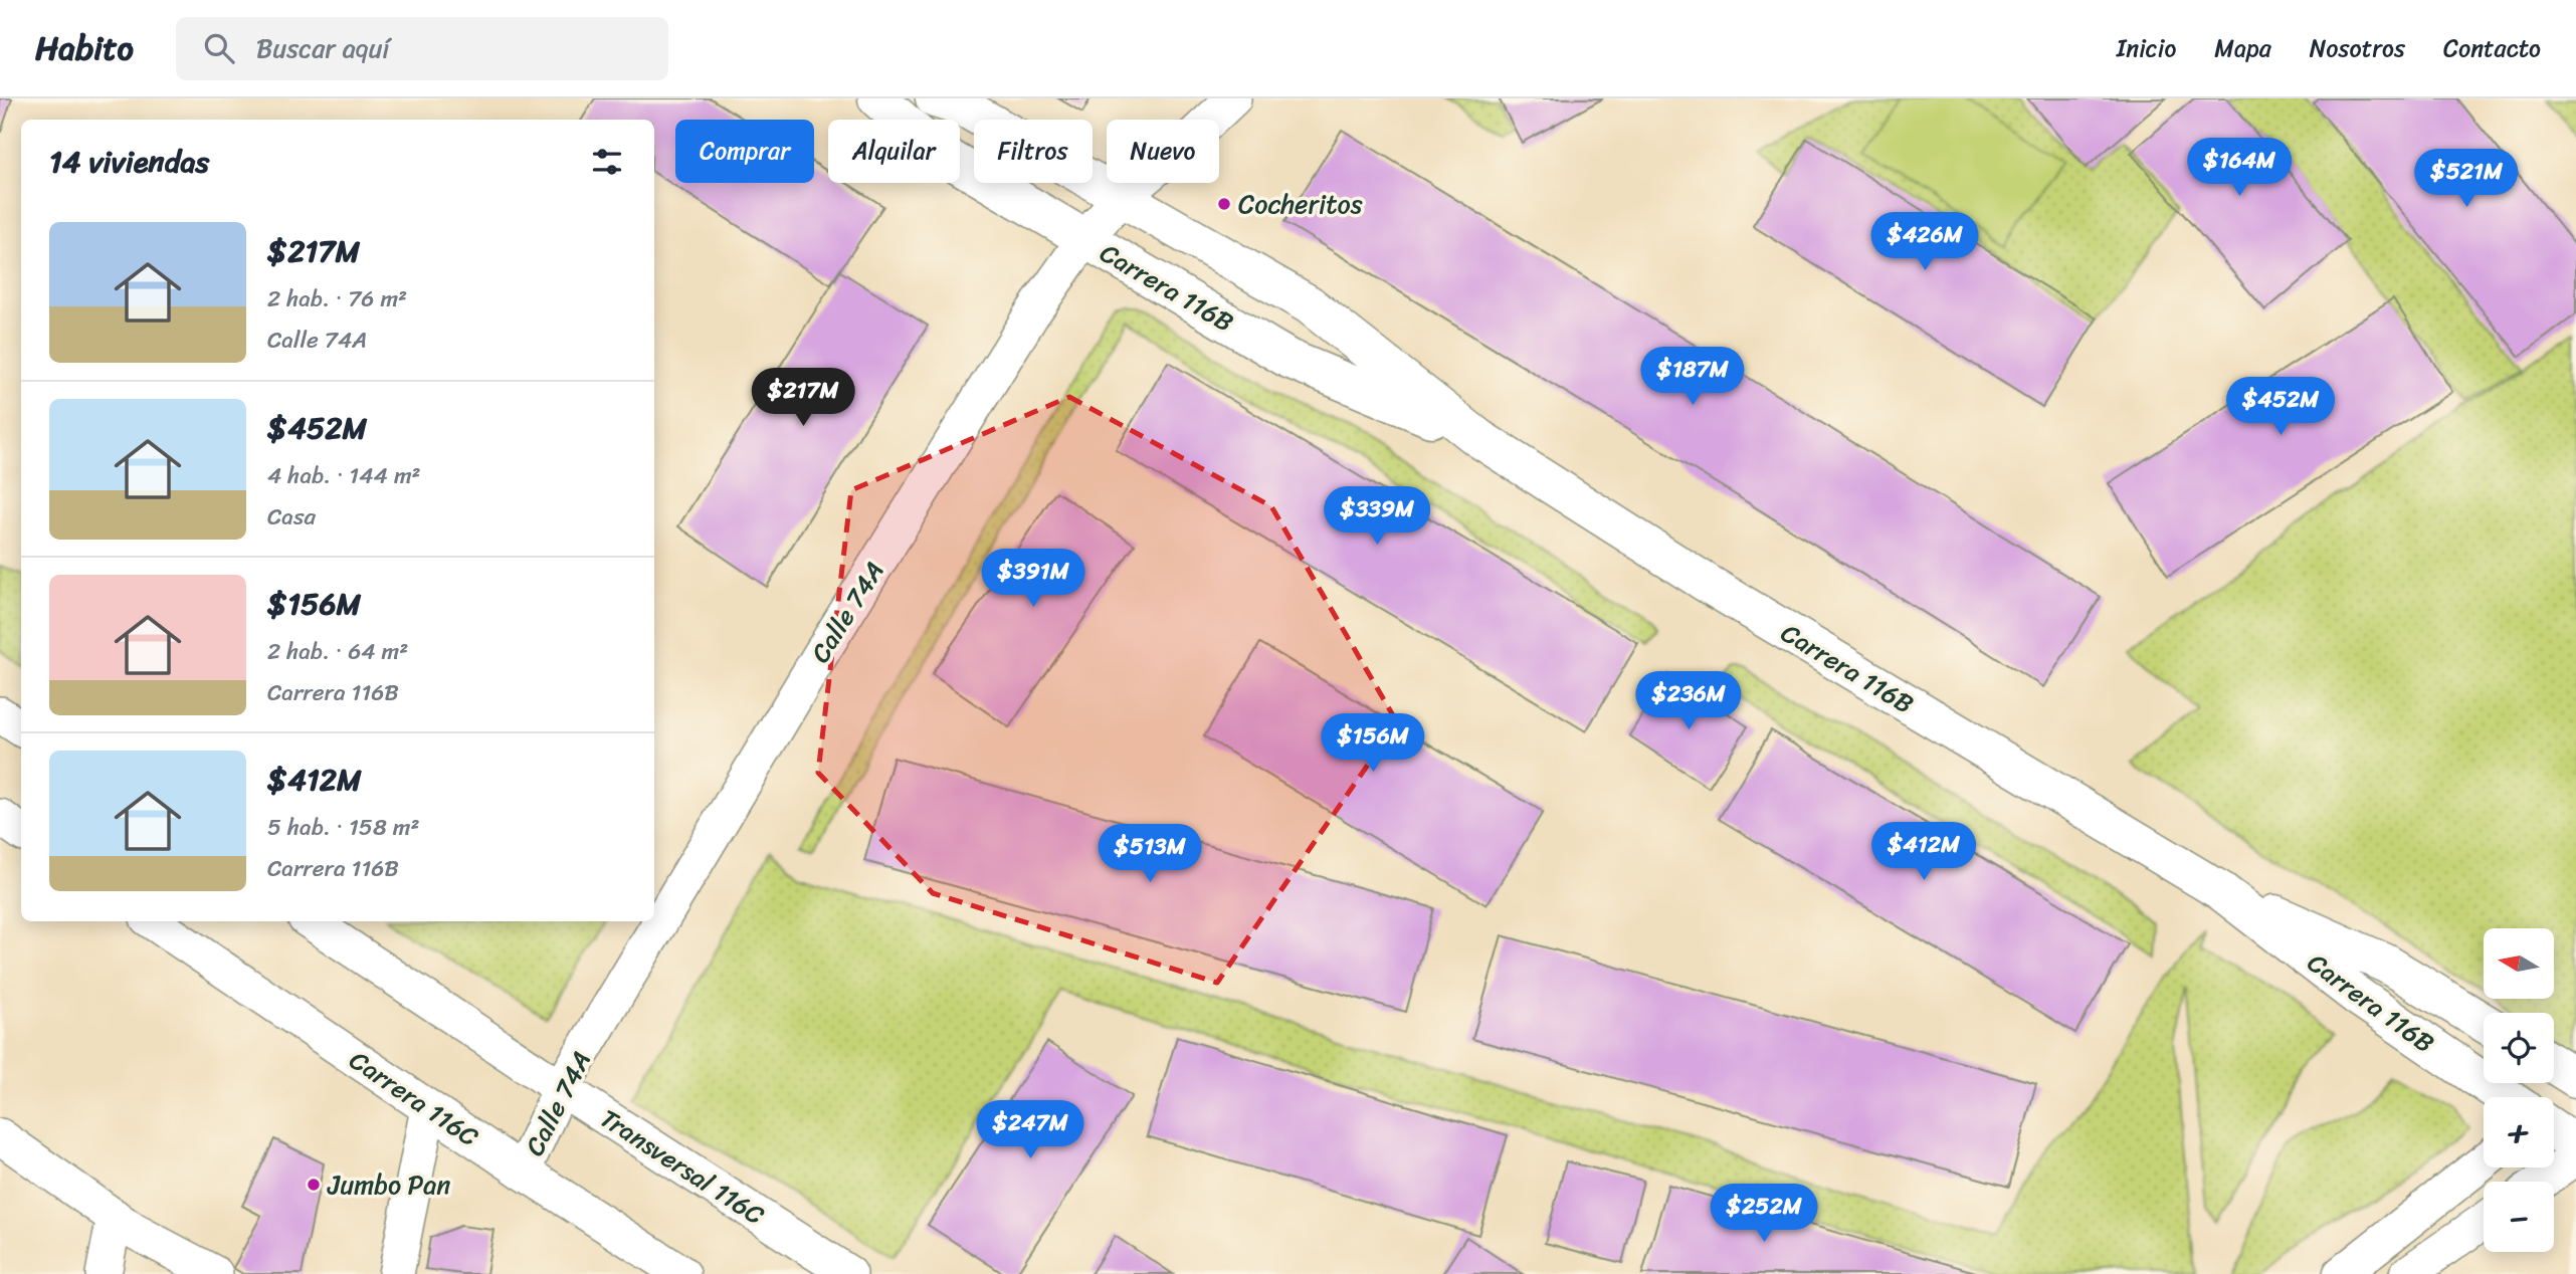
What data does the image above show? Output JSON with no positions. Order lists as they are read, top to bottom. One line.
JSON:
{"streets":{"street":["Carrera 116B","Calle 74A","Carrera 116C","Transversal 116C"]},"crossings":[["Carrera 116B","Calle 74A"],["Calle 74A","Carrera 116C"],["Calle 74A","Transversal 116C"]],"places":["Cocheritos","Jumbo Pan"],"north":"left","page":{"header":"Habito","search":"Buscar aquí","nav":["Inicio","Mapa","Nosotros","Contacto"],"chip":["Comprar","Alquilar","Filtros","Nuevo"],"heading":"14 viviendas","price":["$164M","$521M","$426M","$187M","$217M","$452M","$339M","$391M","$236M","$156M","$412M","$513M","$247M","$252M"],"list":[{"name":"$217M","note":"2 hab. · 76 m² · Calle 74A"},{"name":"$452M","note":"4 hab. · 144 m² · Casa"},{"name":"$156M","note":"2 hab. · 64 m² · Carrera 116B"},{"name":"$412M","note":"5 hab. · 158 m² · Carrera 116B"}],"map_buttons":["+","−"]}}
